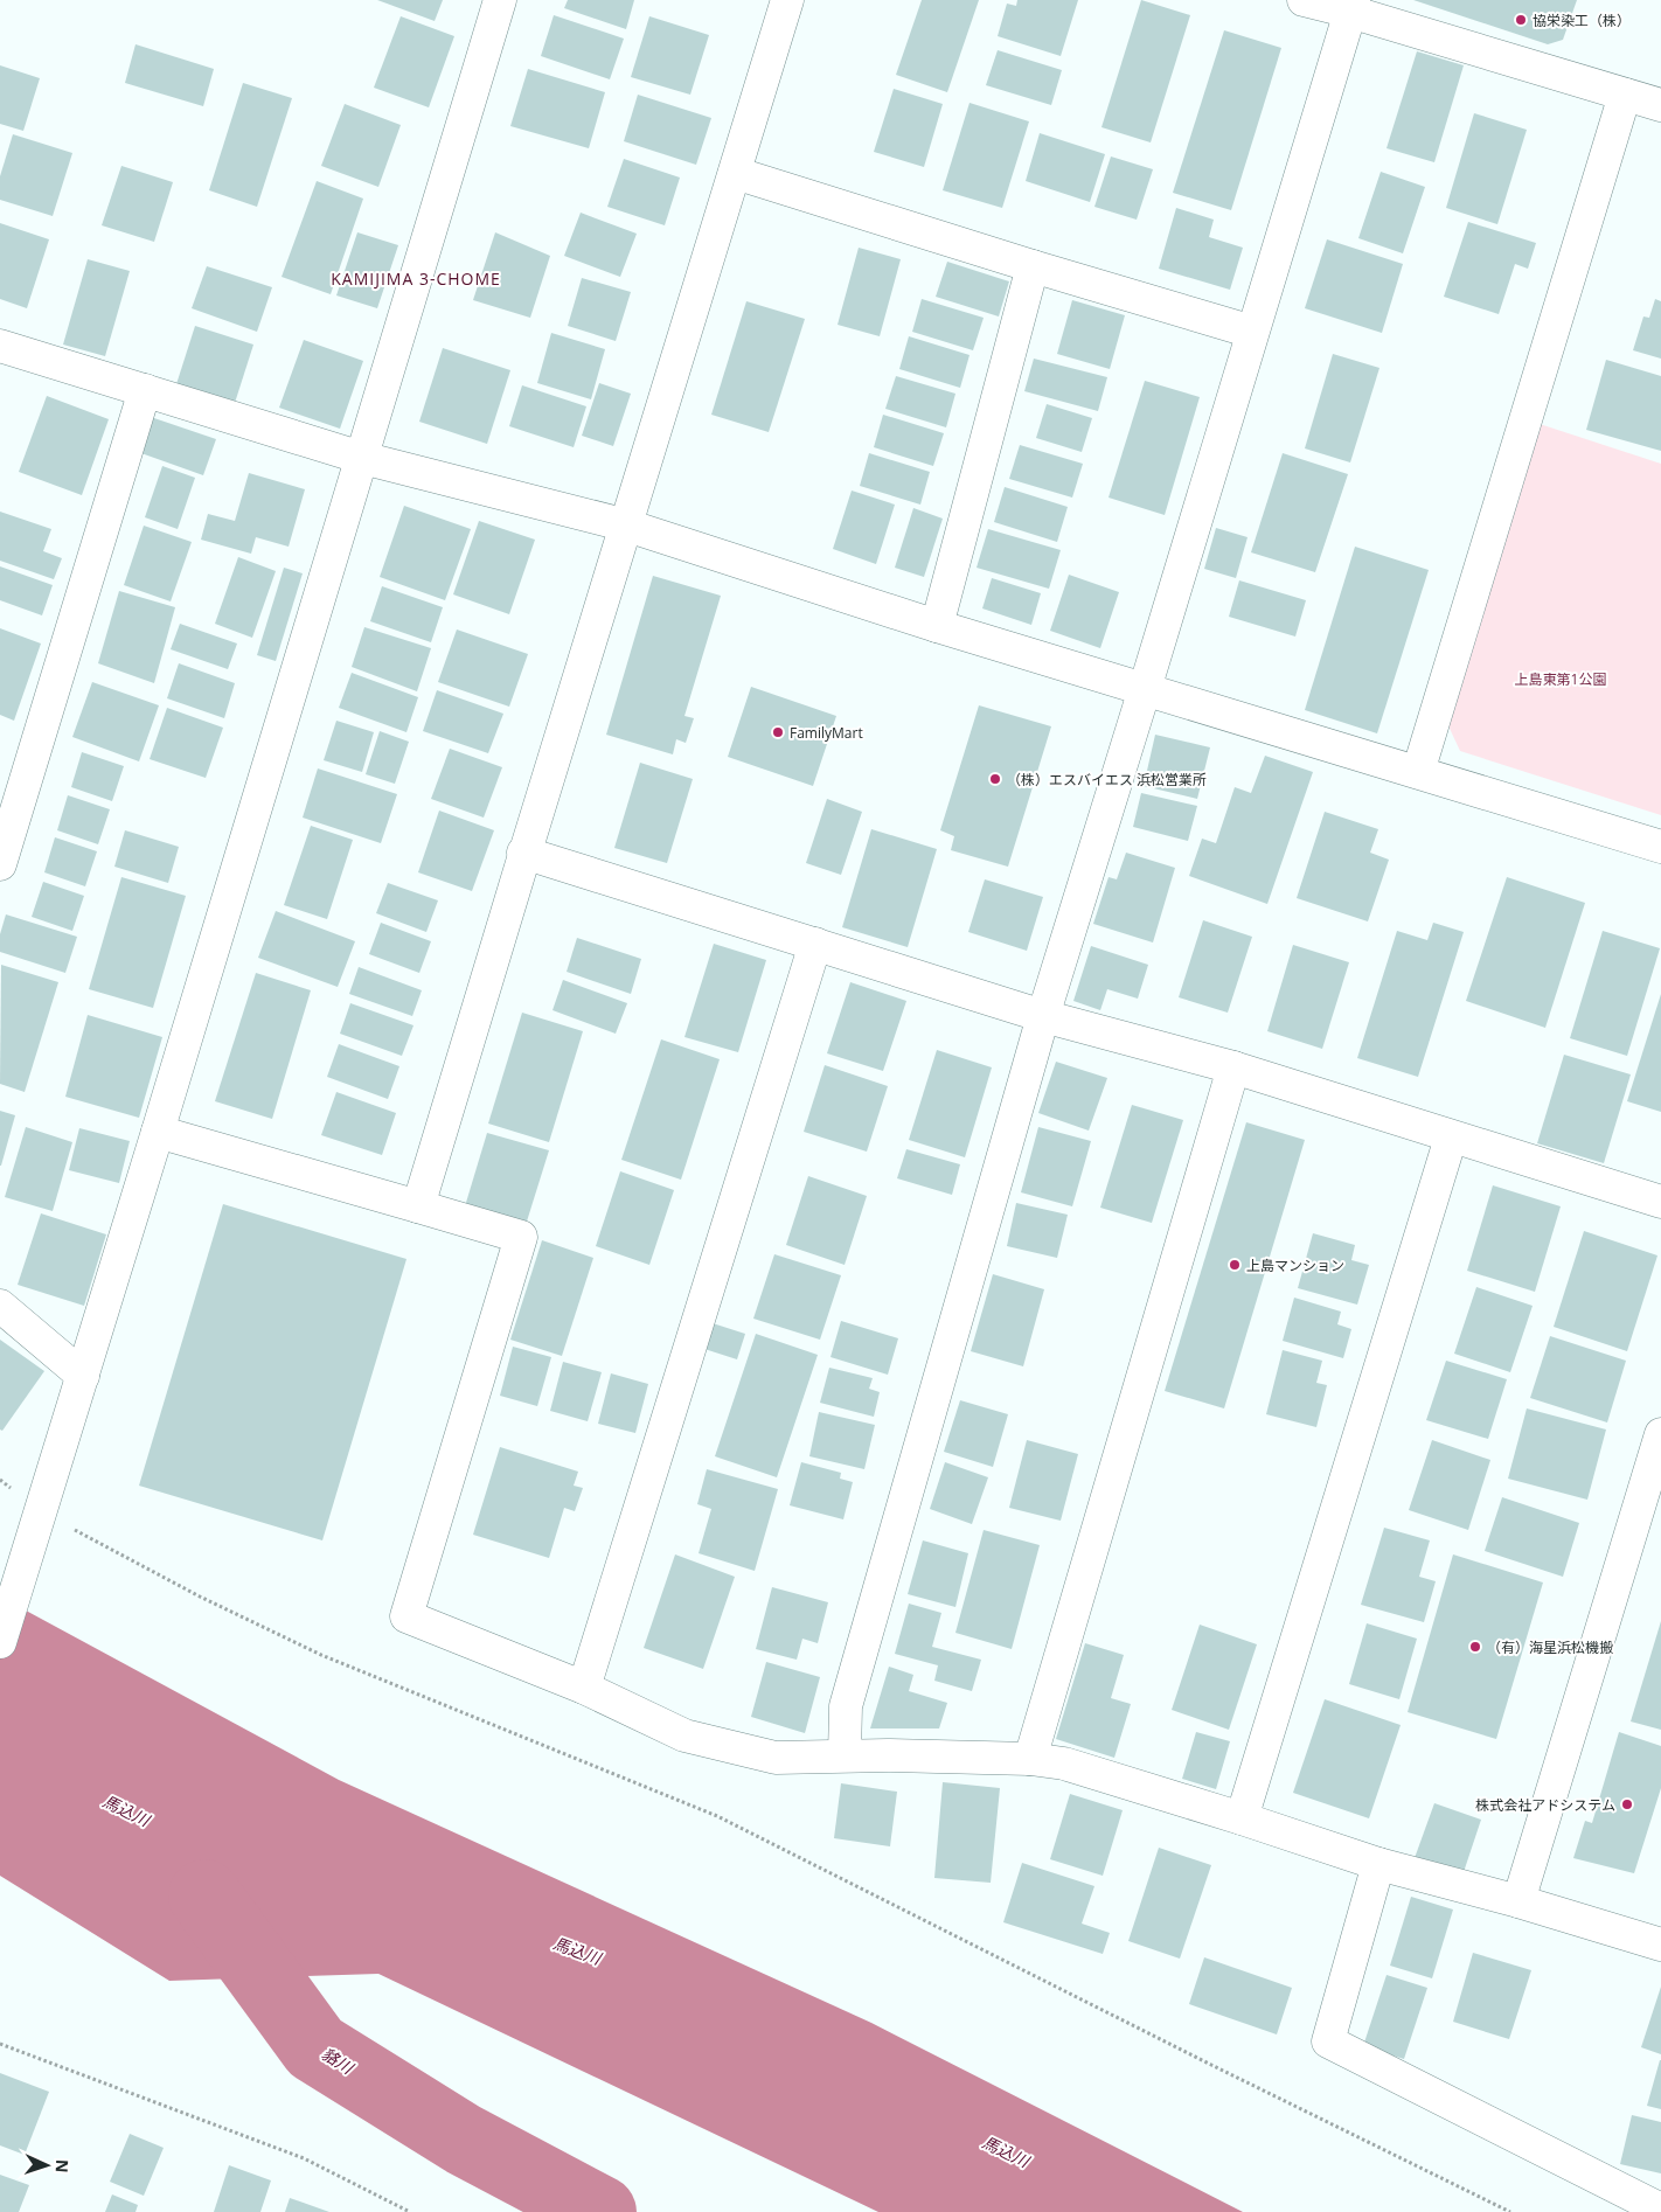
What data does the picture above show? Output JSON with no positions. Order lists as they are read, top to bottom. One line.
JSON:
{"districts":["KAMIJIMA 3-CHOME"],"water":["馬込川","貉川"],"parks":["上島東第1公園"],"places":["協栄染工（株）","FamilyMart","（株）エスバイエス 浜松営業所","上島マンション","（有）海星浜松機搬","株式会社アドシステム"],"north":"right"}
